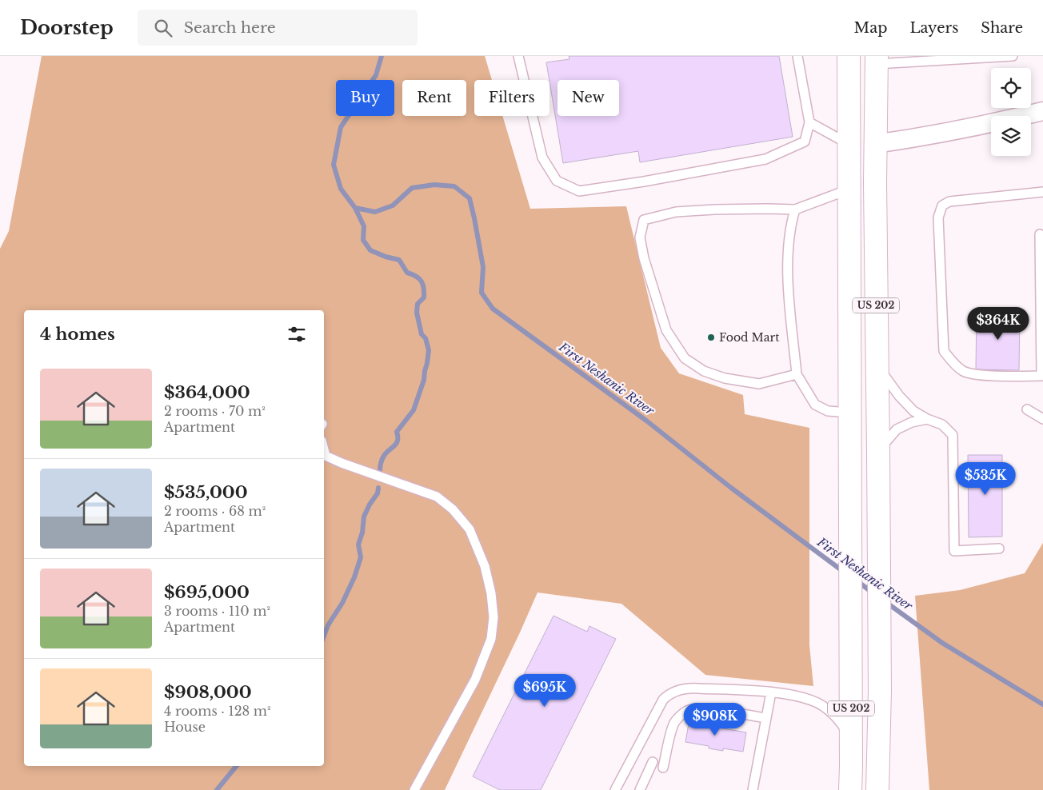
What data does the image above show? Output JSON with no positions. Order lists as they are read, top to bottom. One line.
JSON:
{"streets":{"highway":["US 202"]},"water":["First Neshanic River"],"places":["Food Mart"],"page":{"header":"Doorstep","search":"Search here","nav":["Map","Layers","Share"],"chip":["Buy","Rent","Filters","New"],"price":["$364K","$535K","$695K","$908K"],"heading":"4 homes","list":[{"name":"$364,000","note":"2 rooms · 70 m² · Apartment"},{"name":"$535,000","note":"2 rooms · 68 m² · Apartment"},{"name":"$695,000","note":"3 rooms · 110 m² · Apartment"},{"name":"$908,000","note":"4 rooms · 128 m² · House"}]}}
